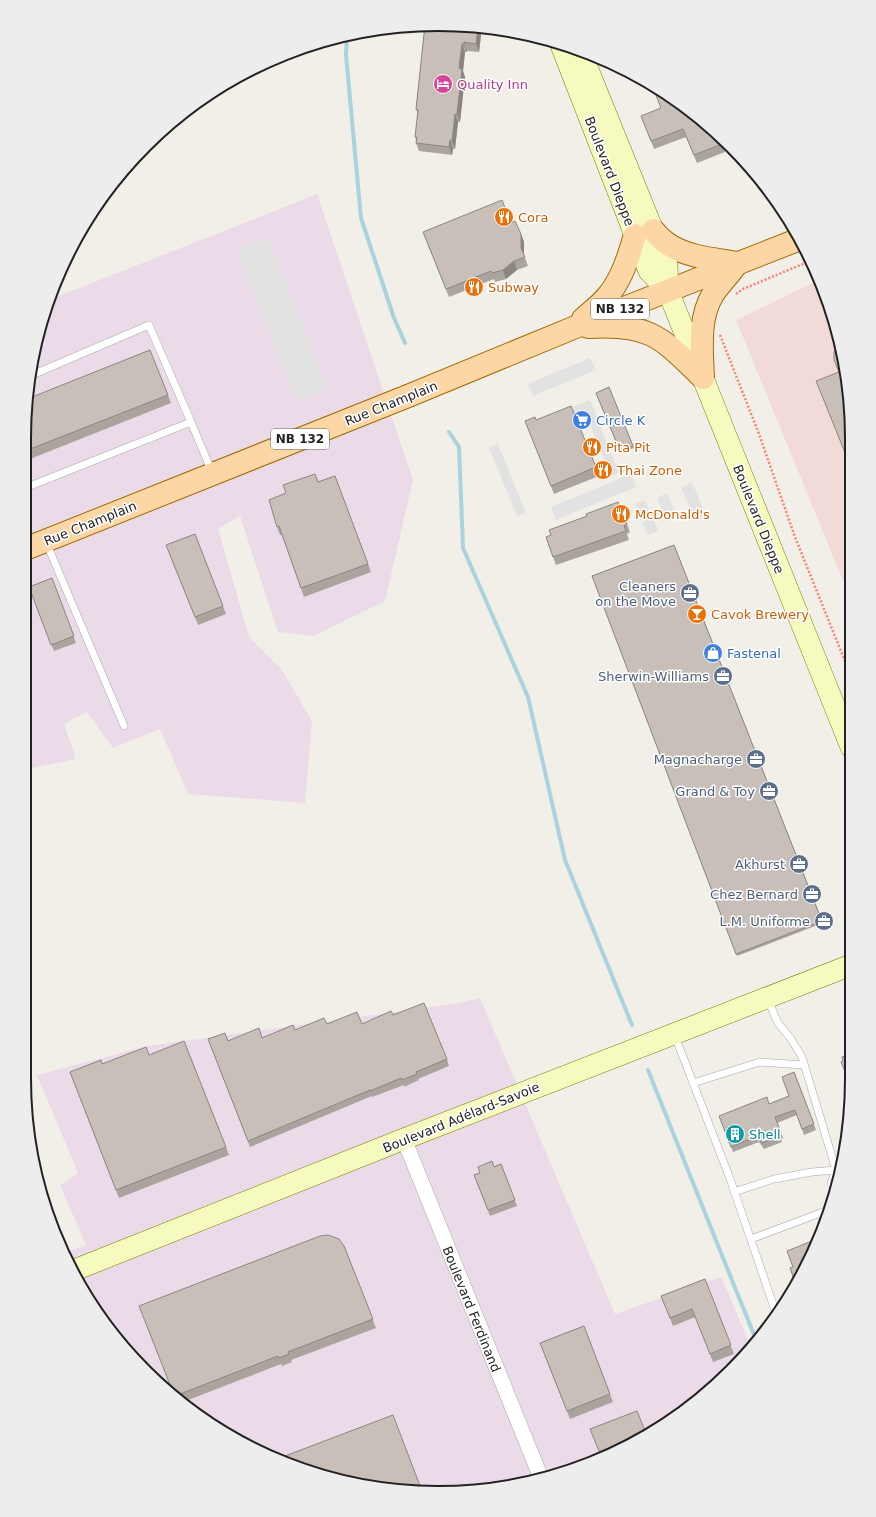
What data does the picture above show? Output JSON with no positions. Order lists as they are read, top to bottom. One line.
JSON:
{"streets":{"main road":["Boulevard Dieppe","NB 132","Rue Champlain","Boulevard Adélard-Savoie"],"street":["Boulevard Ferdinand"]},"crossings":[["Boulevard Dieppe","NB 132"],["Boulevard Dieppe","Rue Champlain"],["NB 132","Rue Champlain"],["Boulevard Adélard-Savoie","Boulevard Ferdinand"]],"places":{"hotel":["Quality Inn"],"restaurant":["Cora","Subway","Pita Pit","Thai Zone","McDonald's"],"supermarket":["Circle K"],"office":["Cleaners on the Move","Sherwin-Williams","Magnacharge","Grand & Toy","Akhurst","Chez Bernard","L.M. Uniforme"],"bar":["Cavok Brewery"],"shop":["Fastenal"],"building":["Shell"]}}
